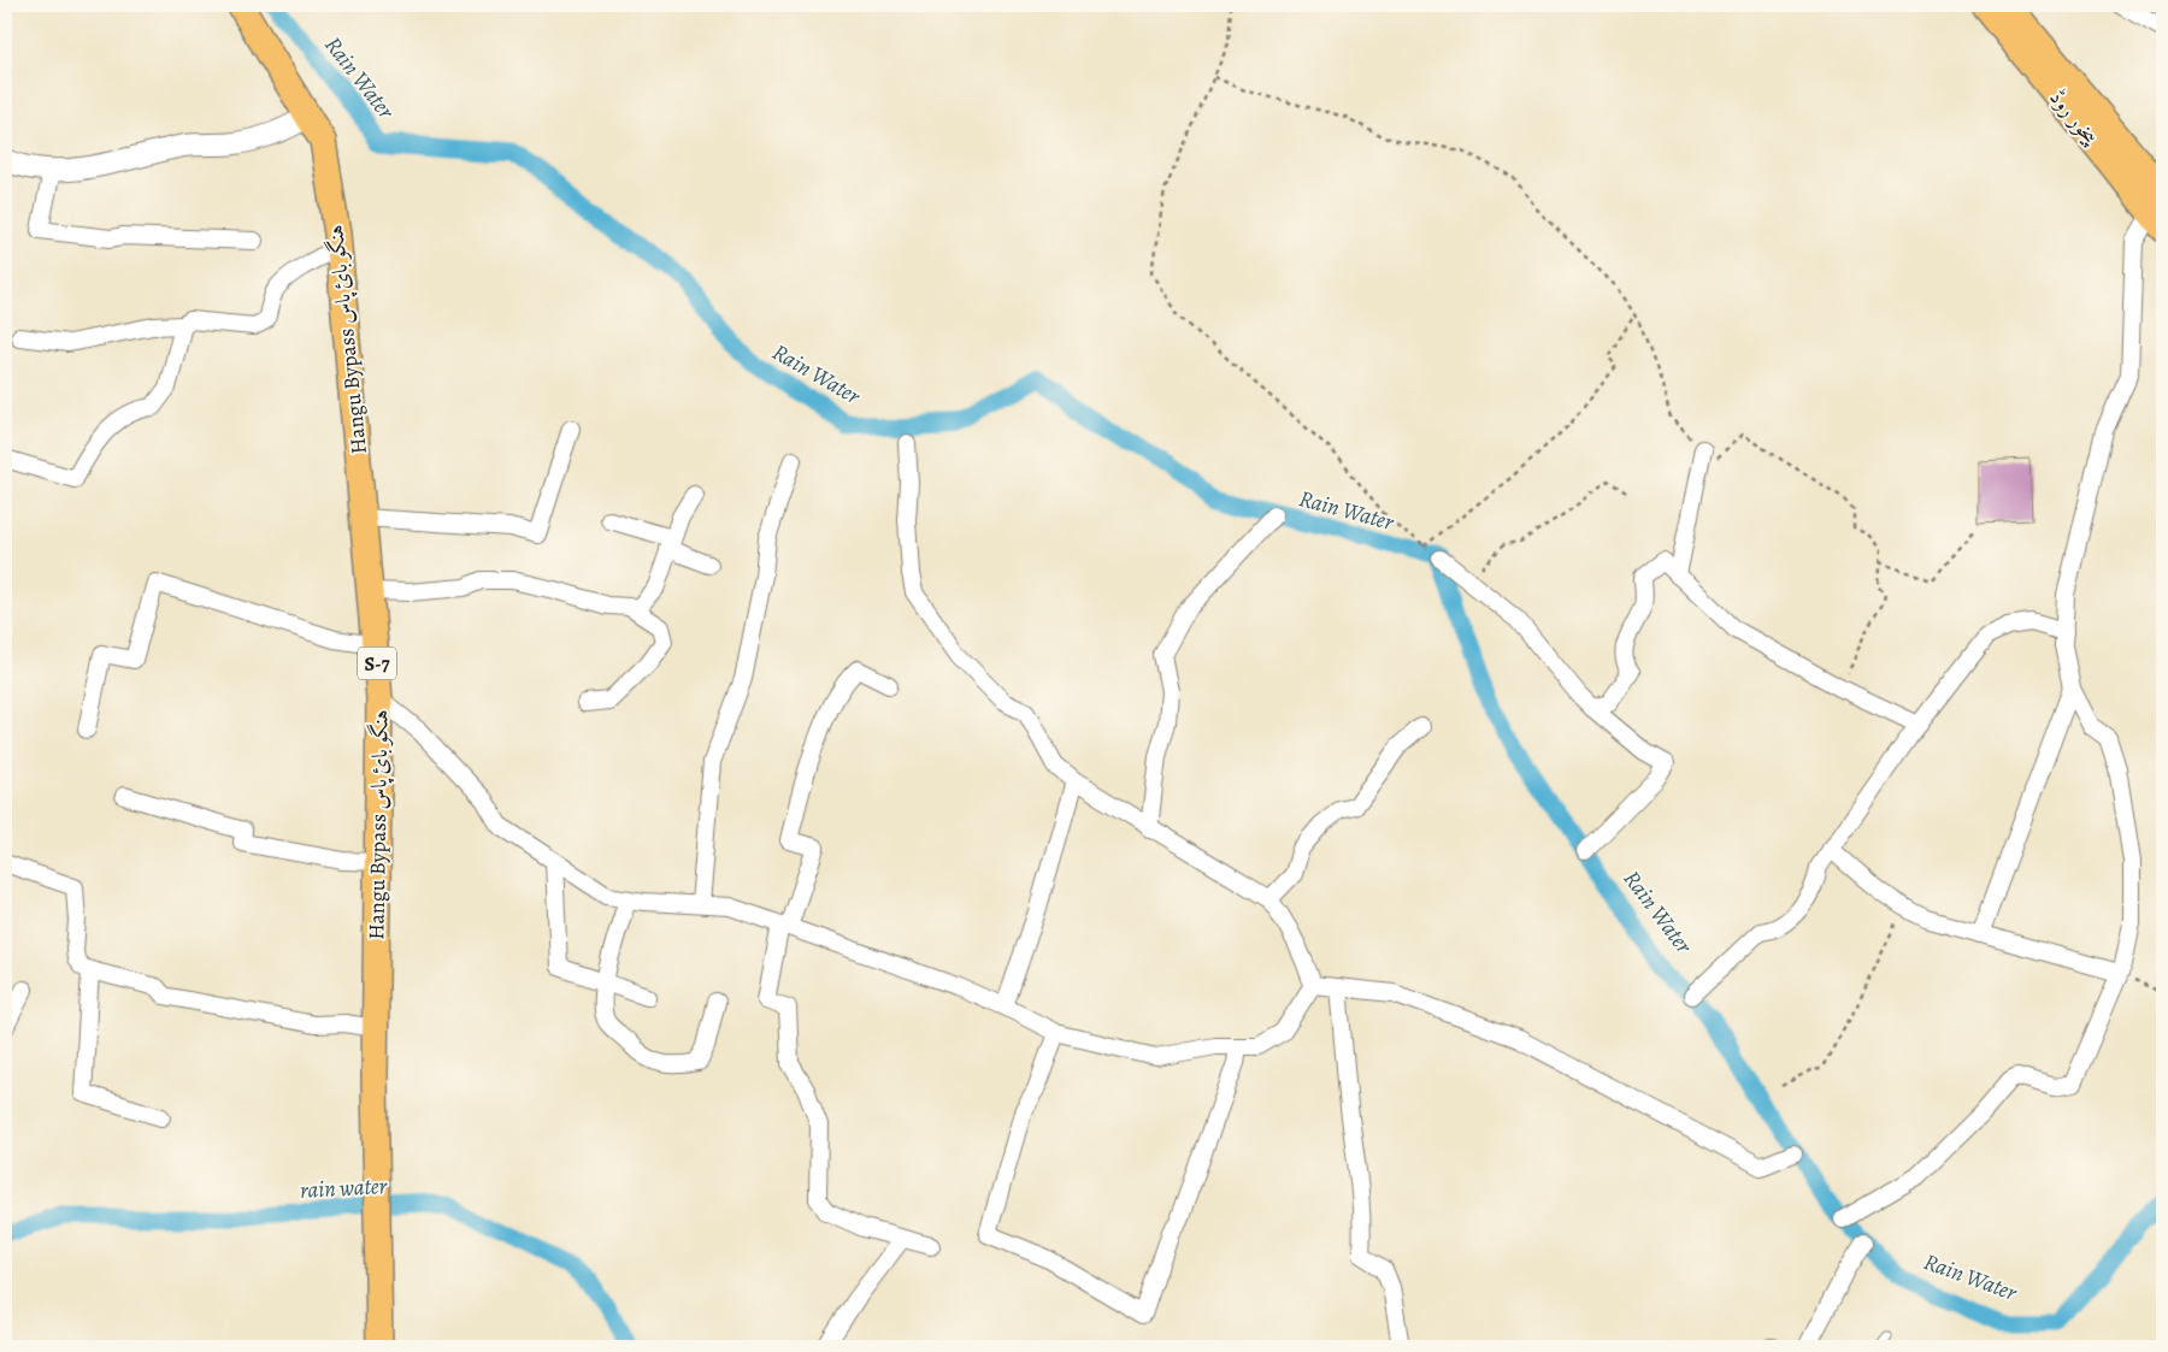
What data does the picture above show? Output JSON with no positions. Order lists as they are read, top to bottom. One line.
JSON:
{"streets":{"main road":["پیخور روڈ","Hangu Bypass ہنگو بائ پاس","S-7"]},"water":["Rain Water","rain water"]}
